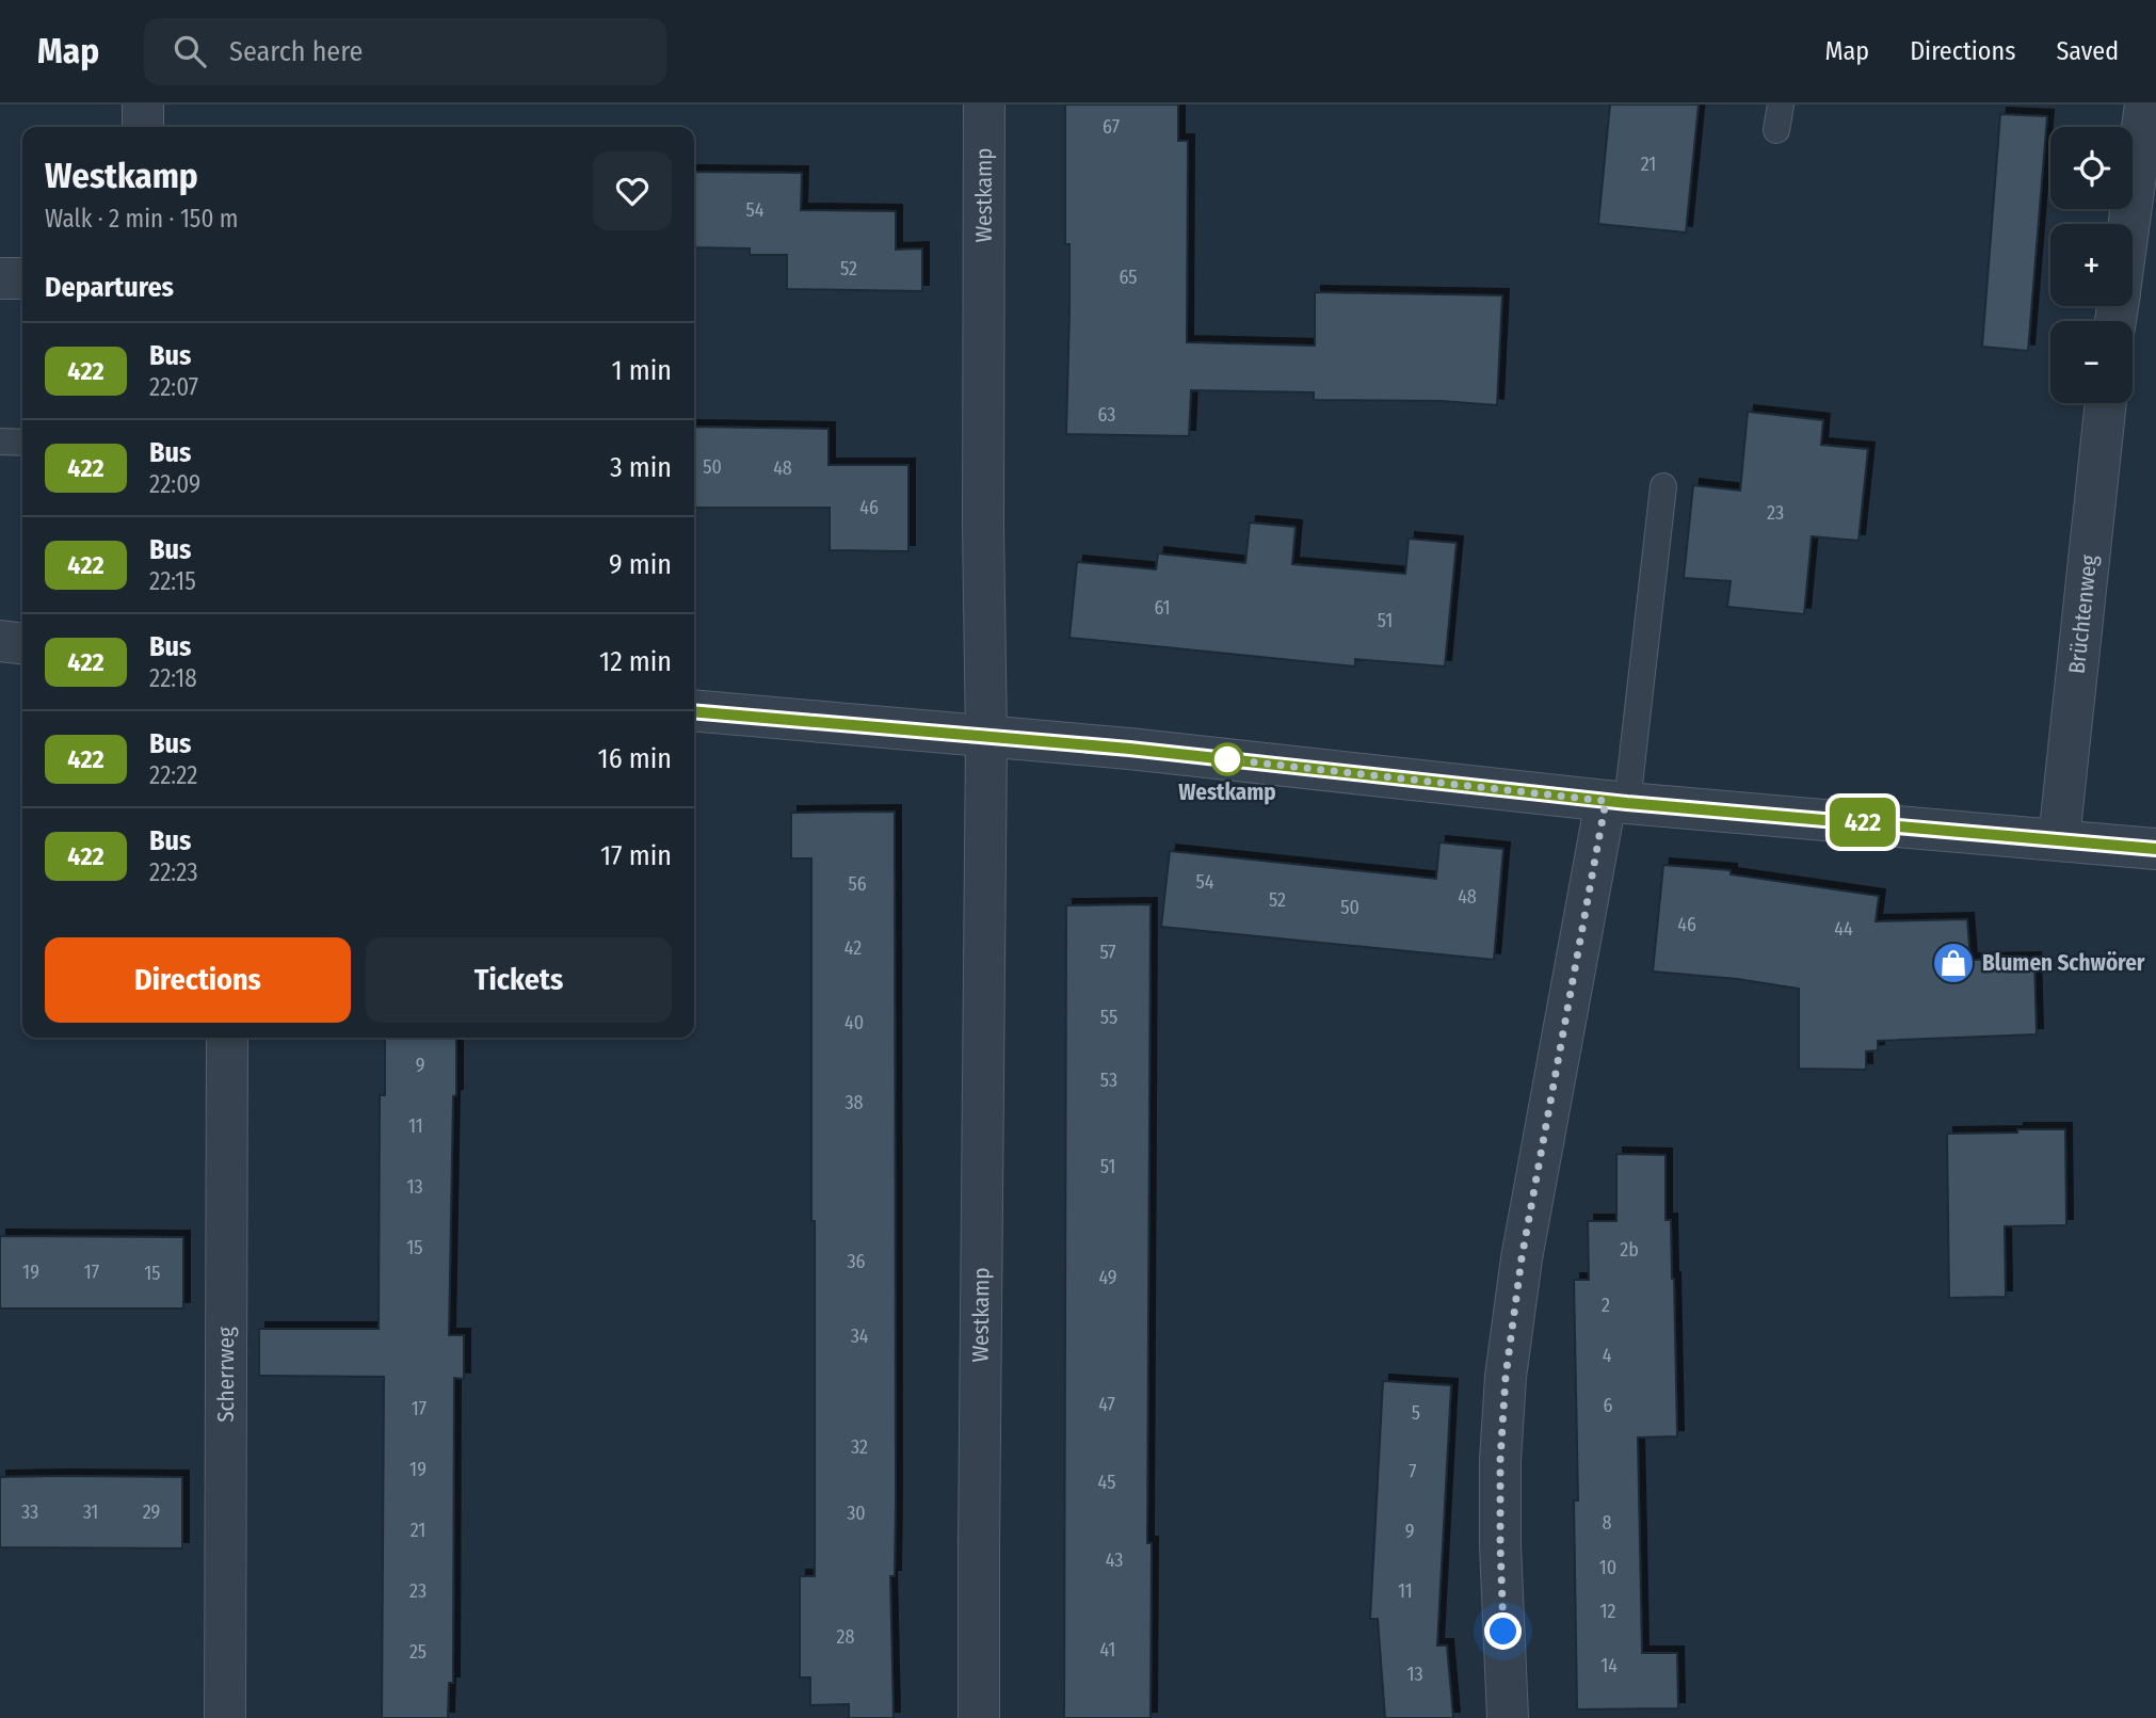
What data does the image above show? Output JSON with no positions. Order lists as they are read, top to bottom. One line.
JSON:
{"streets":{"street":["Westkamp","Brüchtenweg","Scherrweg"]},"places":{"other":["Westkamp"],"shop":["Blumen Schwörer"]},"lines":["bus line 422"],"house_numbers":["67","21","54","52","65","63","50","48","46","23","61","51","54","56","48","52","50","46","44","42","57","55","40","9","53","38","11","51","13","15","2b","36","19","17","15","49","2","34","4","47","6","17","5","32","19","7","45","33","31","29","30","8","21","9","43","10","23","11","12","28","41","25","14","13"],"page":{"header":"Map","search":"Search here","nav":["Map","Directions","Saved"],"on_map":"422","map_buttons":["+","−"],"heading":[["Westkamp","Walk · 2 min · 150 m"],"Departures"],"list":[{"mark":"422","name":"Bus","note":"22:07","value":"1 min"},{"mark":"422","name":"Bus","note":"22:09","value":"3 min"},{"mark":"422","name":"Bus","note":"22:15","value":"9 min"},{"mark":"422","name":"Bus","note":"22:18","value":"12 min"},{"mark":"422","name":"Bus","note":"22:22","value":"16 min"},{"mark":"422","name":"Bus","note":"22:23","value":"17 min"}],"buttons":["Directions","Tickets"]}}
